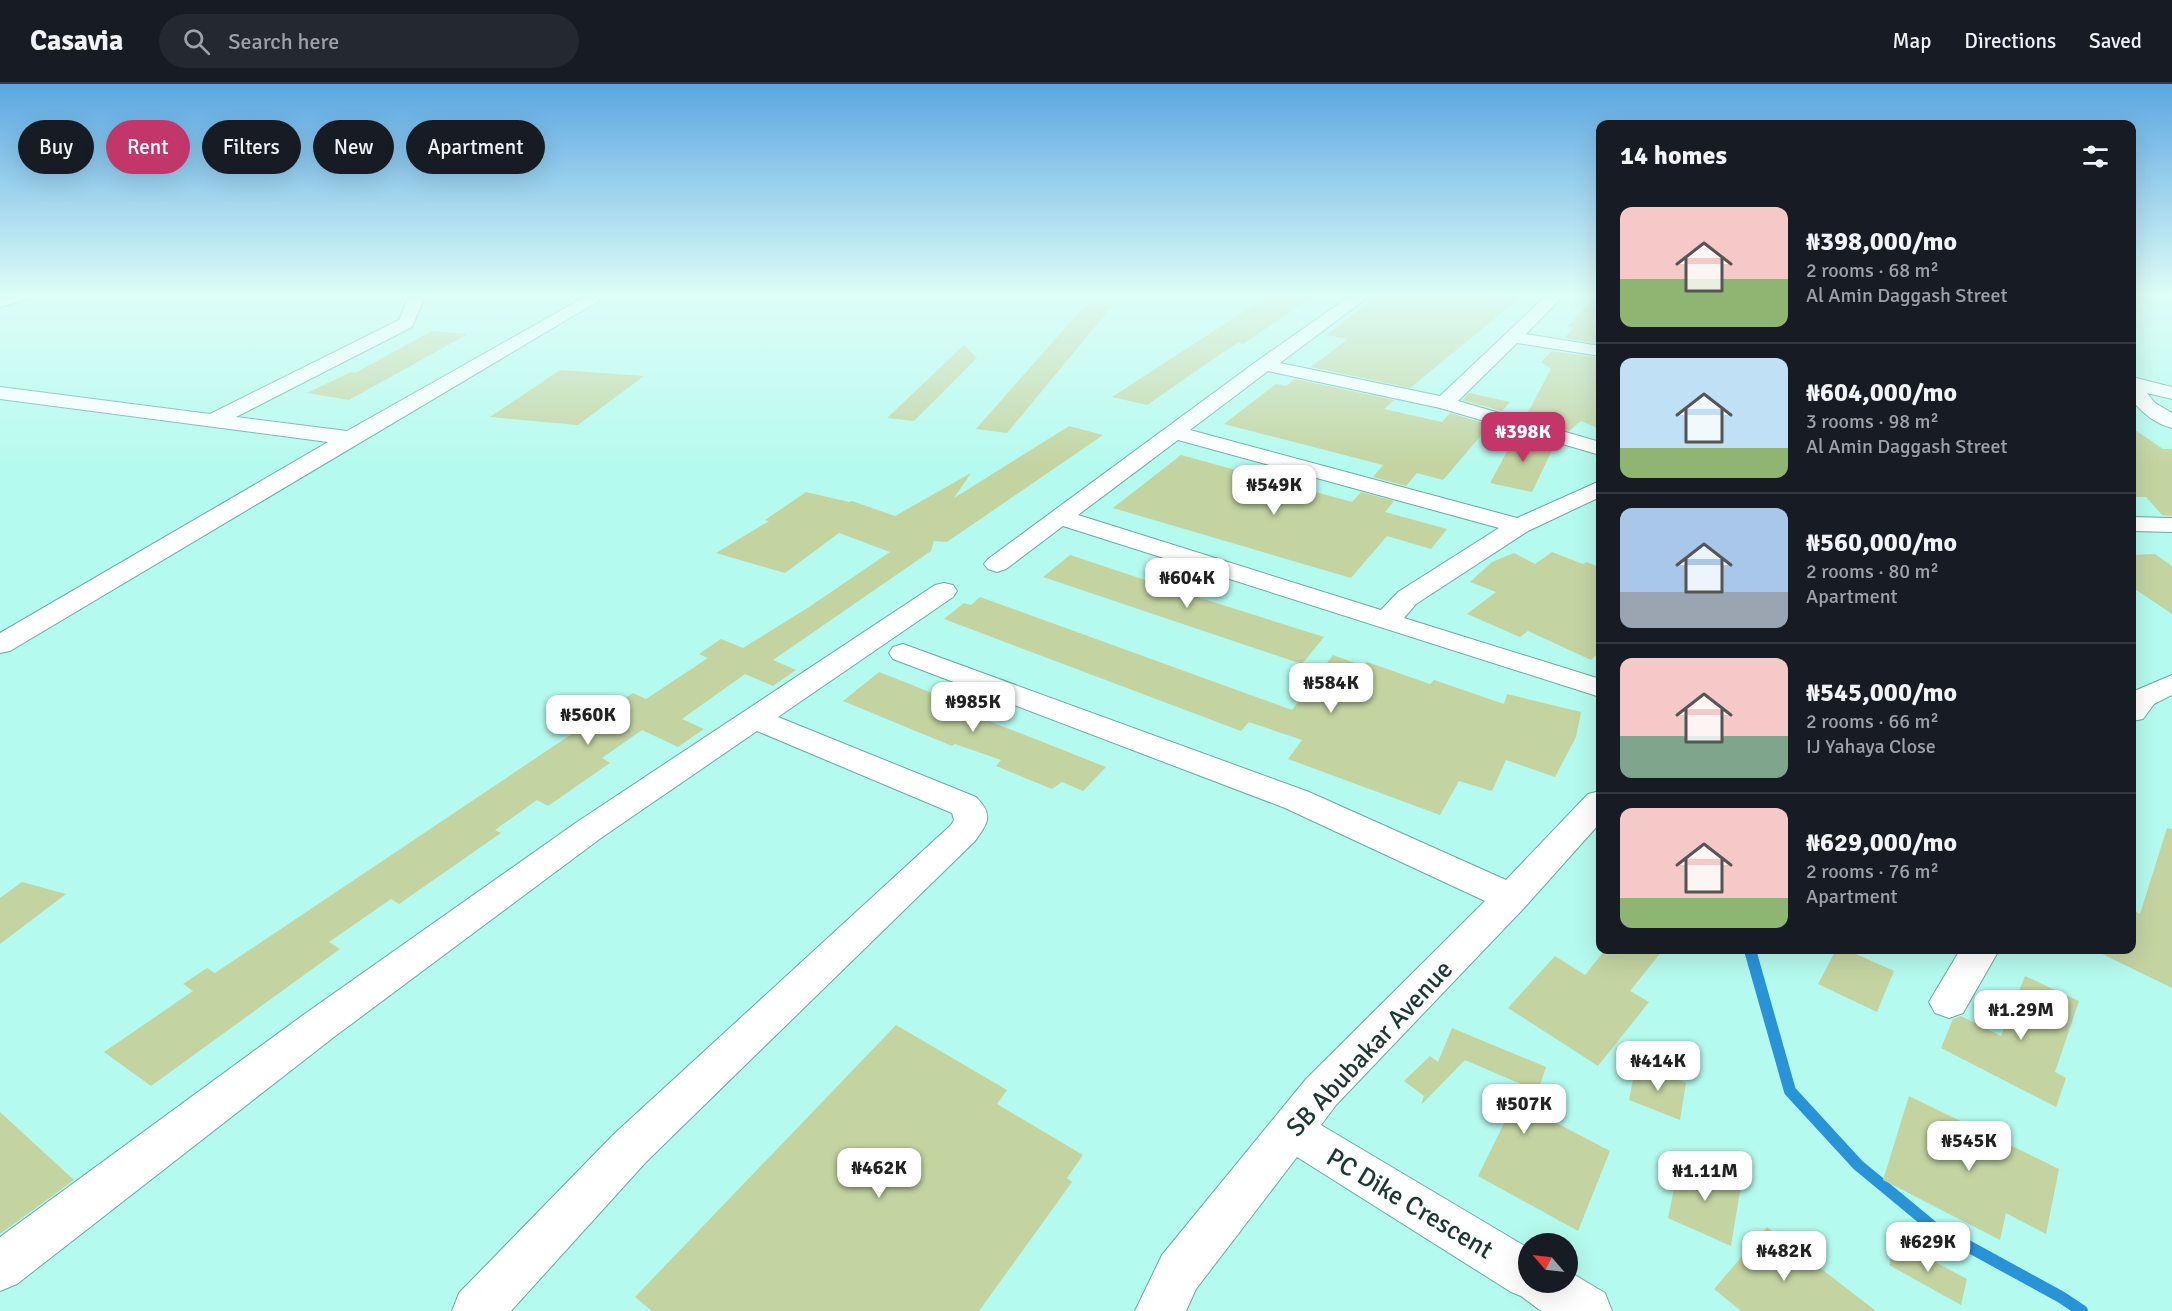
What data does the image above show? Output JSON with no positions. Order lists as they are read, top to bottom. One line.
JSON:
{"streets":{"street":["SB Abubakar Avenue","PC Dike Crescent"]},"crossings":[["SB Abubakar Avenue","PC Dike Crescent"]],"north":"top left","page":{"header":"Casavia","search":"Search here","nav":["Map","Directions","Saved"],"chip":["Buy","Rent","Filters","New","Apartment"],"heading":"14 homes","list":[{"name":"₦398,000/mo","note":"2 rooms · 68 m² · Al Amin Daggash Street"},{"name":"₦604,000/mo","note":"3 rooms · 98 m² · Al Amin Daggash Street"},{"name":"₦560,000/mo","note":"2 rooms · 80 m² · Apartment"},{"name":"₦545,000/mo","note":"2 rooms · 66 m² · IJ Yahaya Close"},{"name":"₦629,000/mo","note":"2 rooms · 76 m² · Apartment"}],"price":["₦398K","₦549K","₦604K","₦584K","₦985K","₦560K","₦1.29M","₦414K","₦507K","₦545K","₦462K","₦1.11M","₦629K","₦482K"]}}
